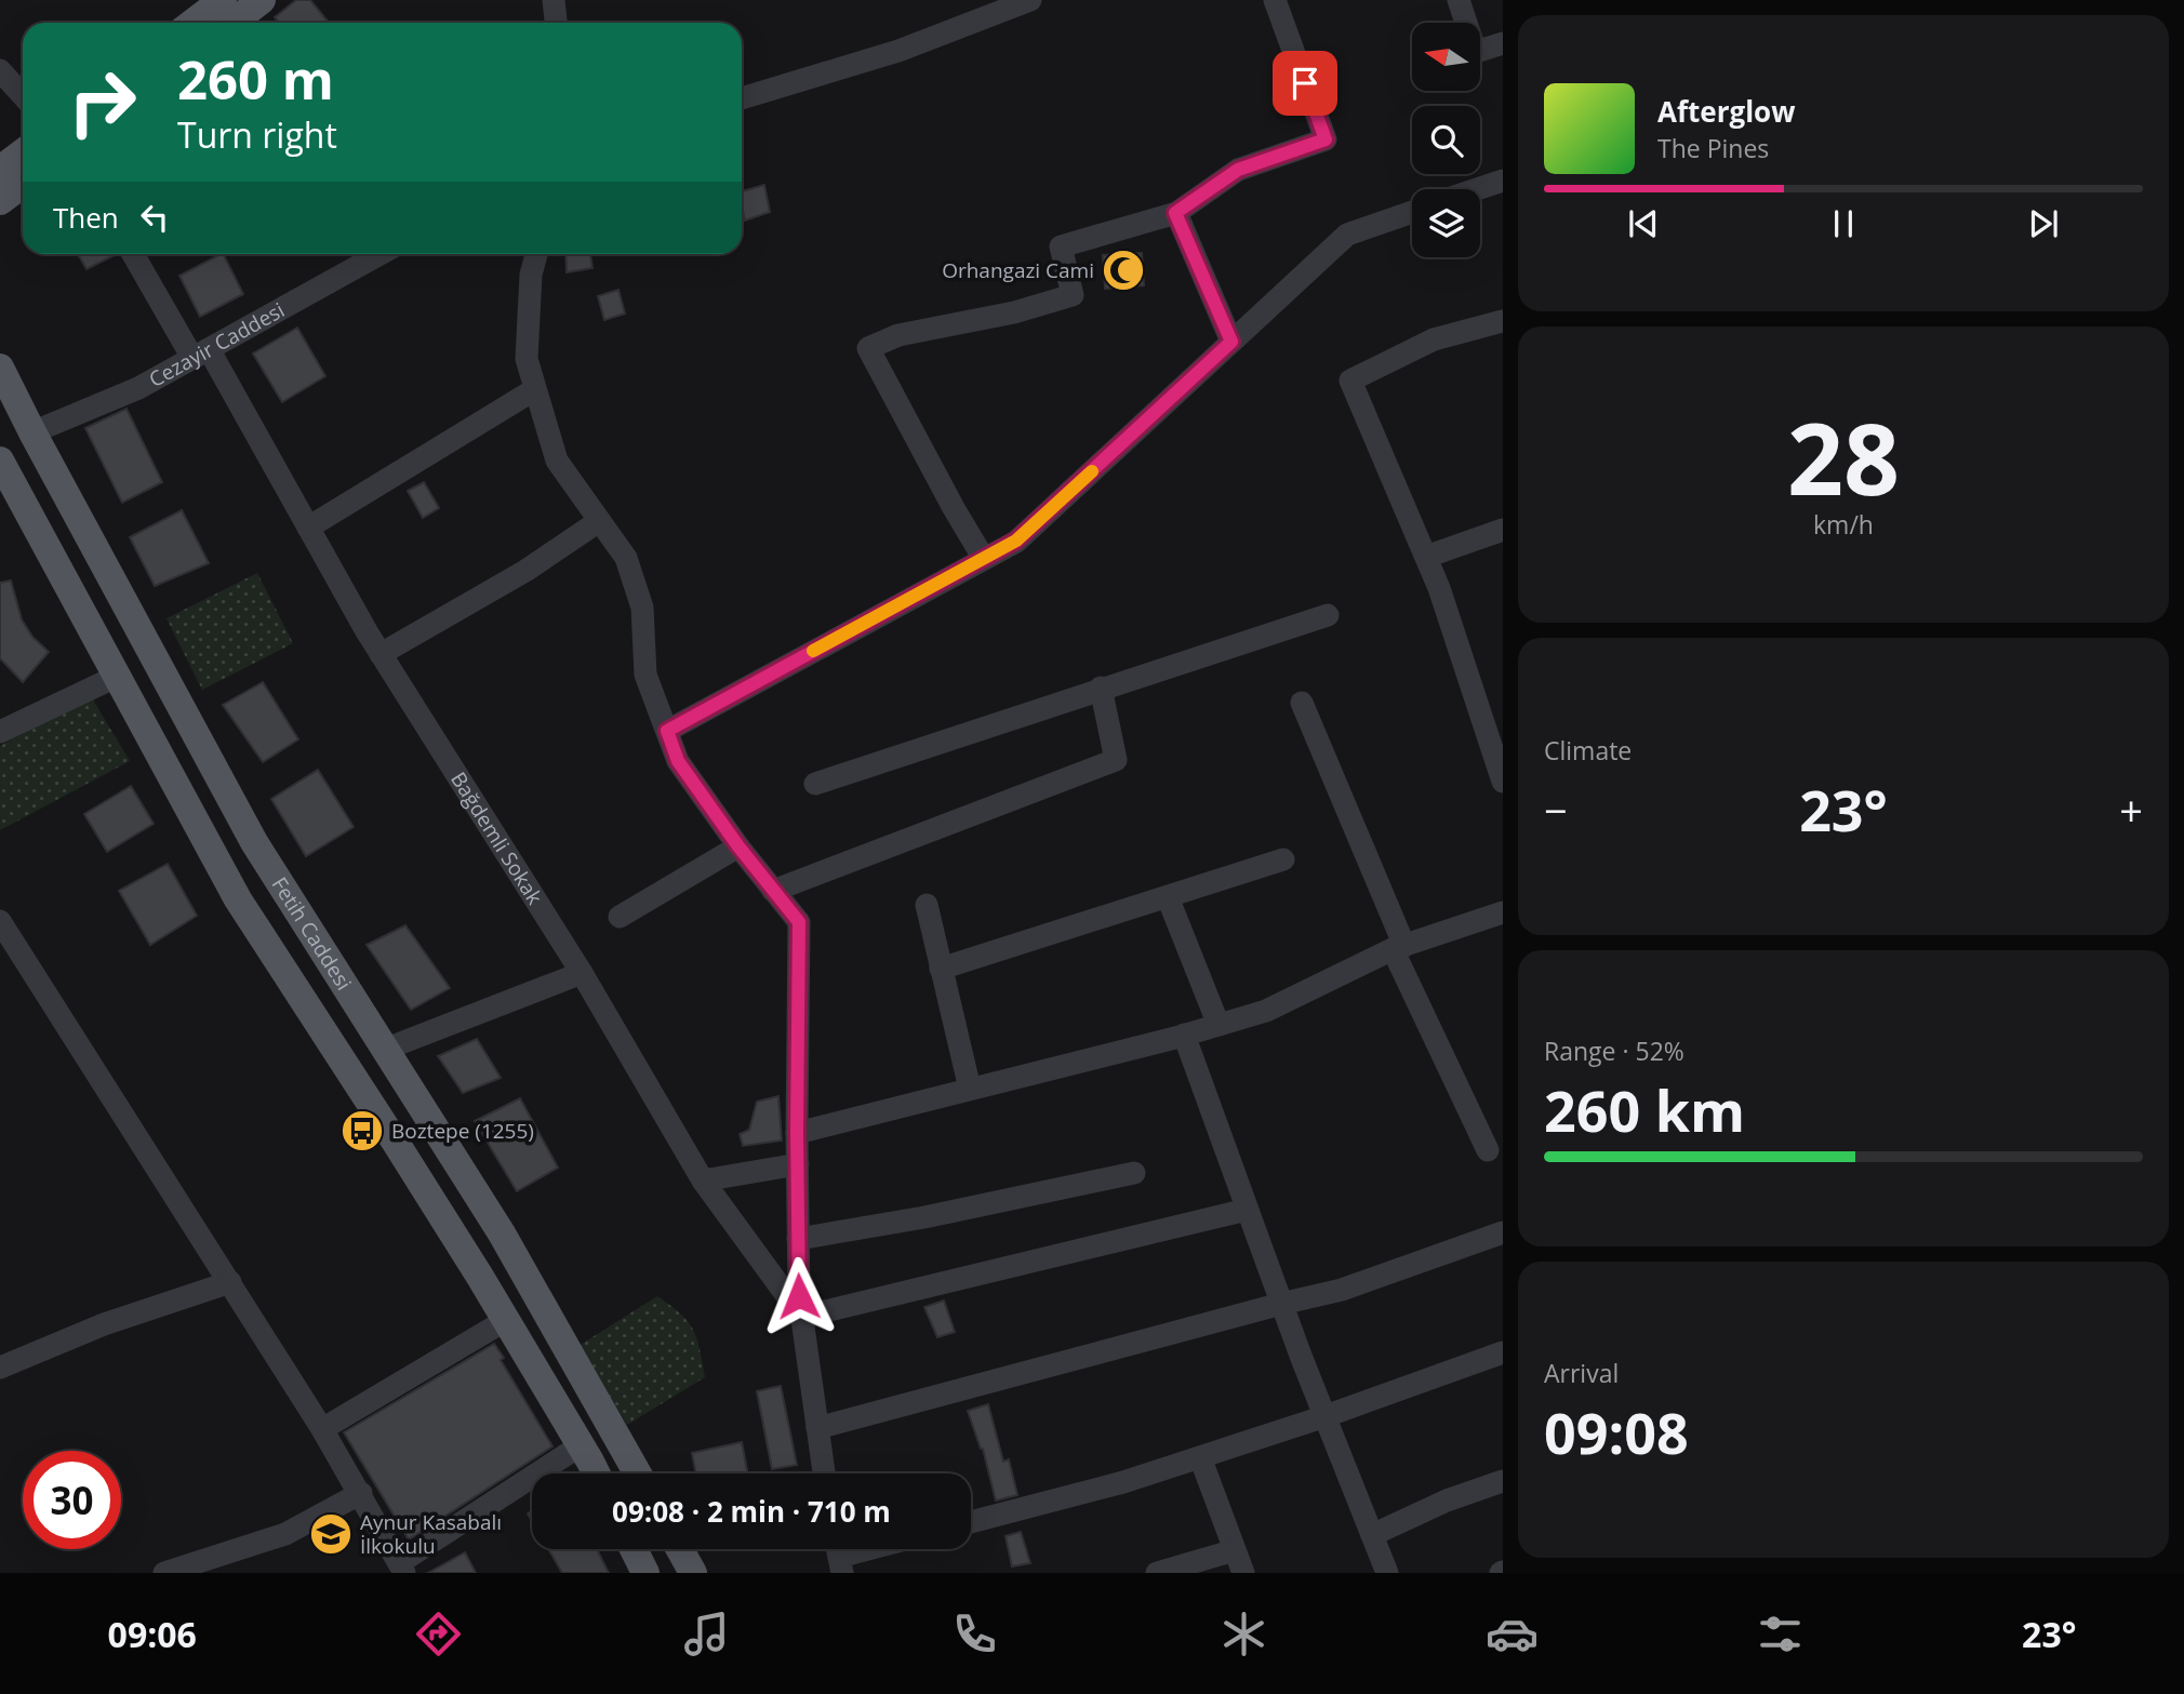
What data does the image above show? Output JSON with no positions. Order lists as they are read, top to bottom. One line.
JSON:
{"streets":{"main road":["Fetih Caddesi"],"street":["Cezayir Caddesi","Bağdemli Sokak"]},"crossings":[["Cezayir Caddesi","Bağdemli Sokak"],["Cezayir Caddesi","Fetih Caddesi"]],"places":{"mosque":["Orhangazi Cami"],"bus stop":["Boztepe (1255)"],"school or university":["Aynur Kasabalı İlkokulu"]},"north":"left","page":{"turn":["260 m","Turn right"],"song":["Afterglow","The Pines"],"then":"Then","tile":[["28","km/h"],"Climate",["Range · 52%","260 km"],["Arrival","09:08"]],"heat":["−","23°","+"],"limit":"30","trip":"09:08 · 2 min · 710 m","tabs":["09:06","23°"]}}
